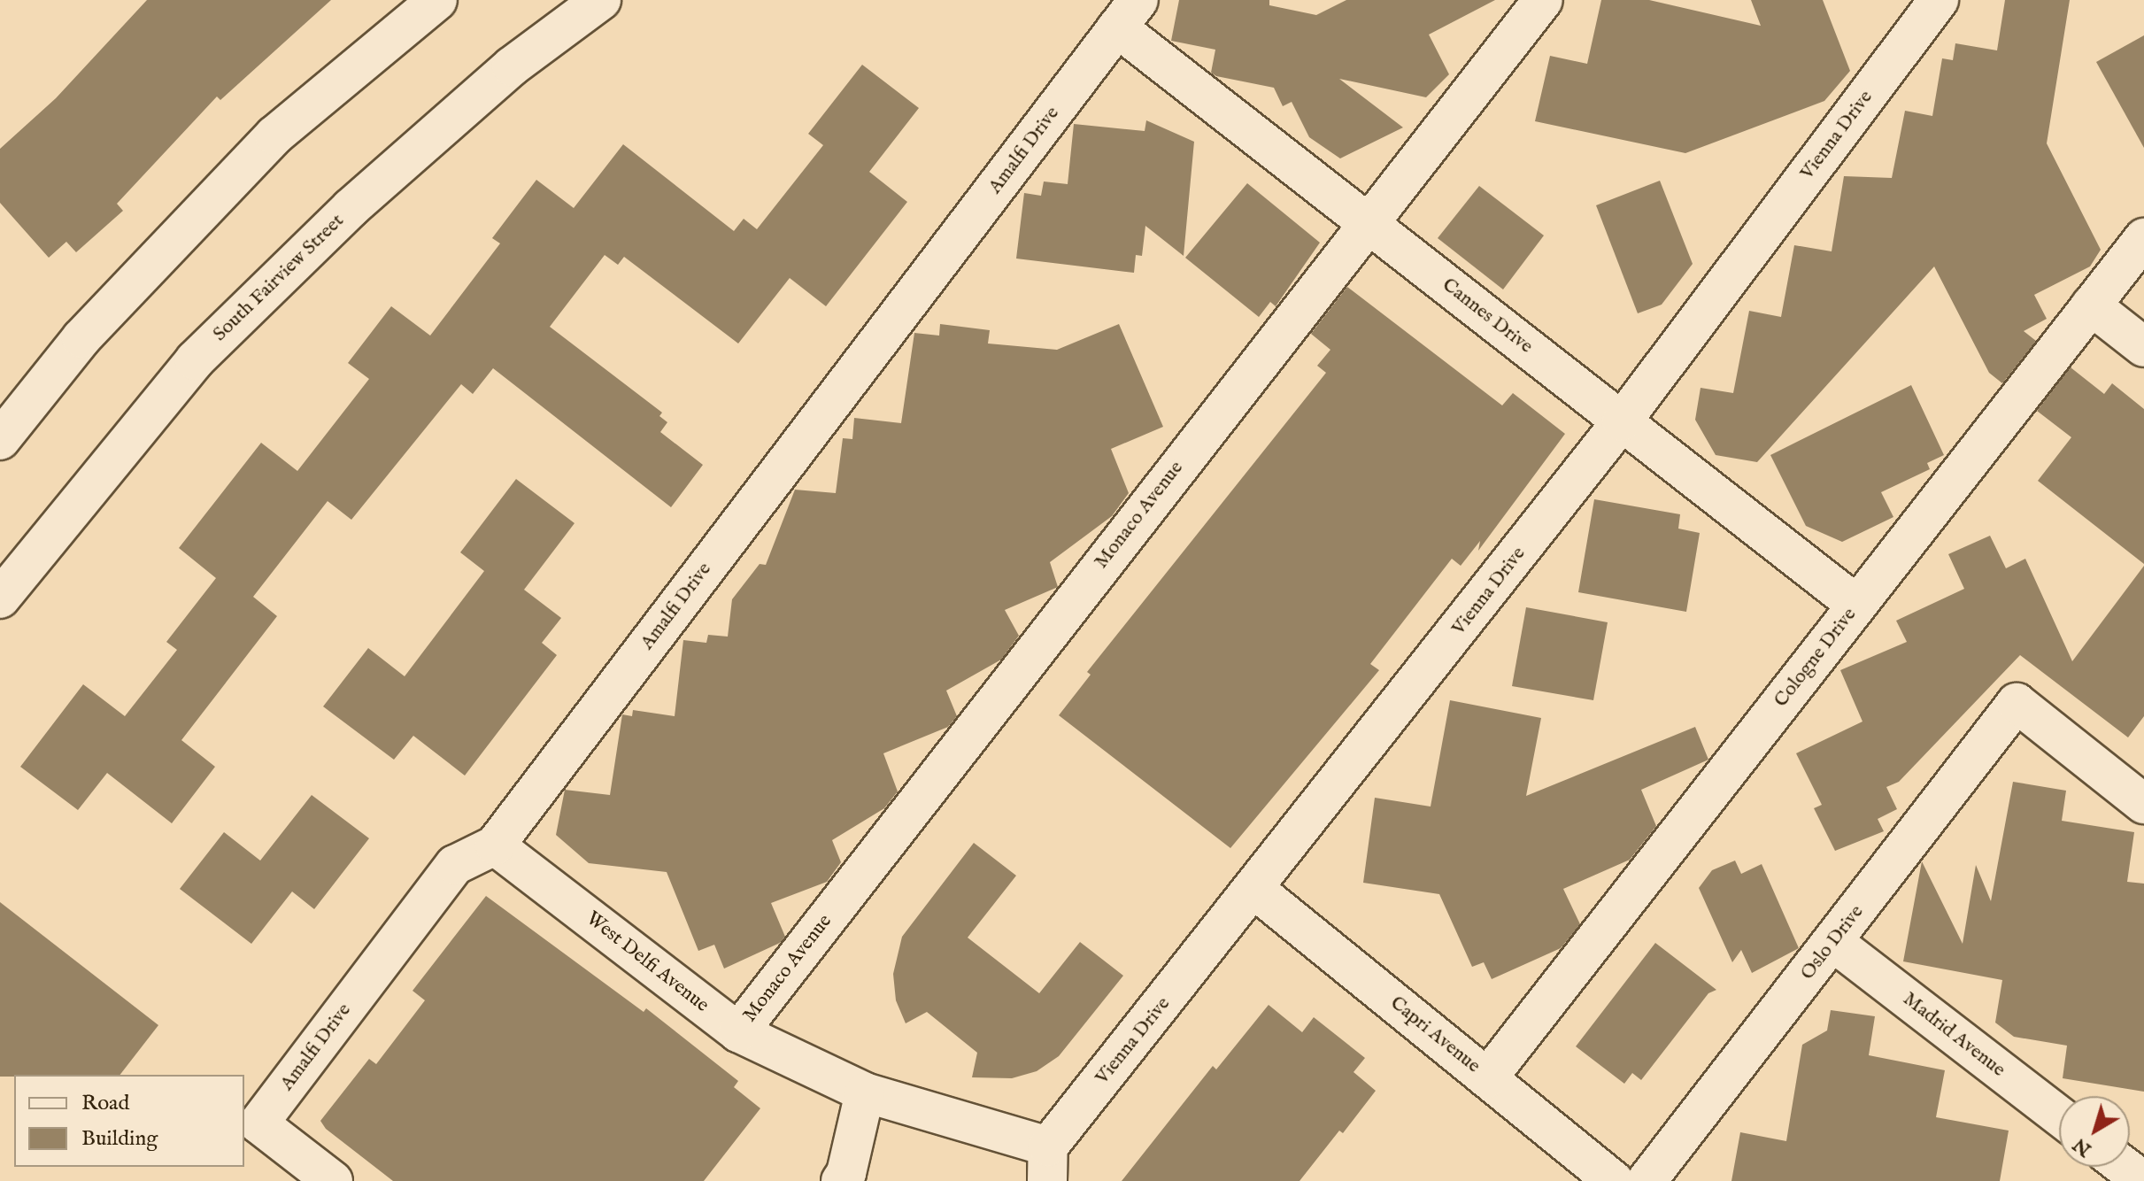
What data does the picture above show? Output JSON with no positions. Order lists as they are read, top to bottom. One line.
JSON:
{"streets":{"street":["Vienna Drive","Amalfi Drive","South Fairview Street","Cannes Drive","Monaco Avenue","Cologne Drive","Oslo Drive","West Delfi Avenue","Capri Avenue","Madrid Avenue"]},"crossings":[["Vienna Drive","Cannes Drive"],["Vienna Drive","West Delfi Avenue"],["Vienna Drive","Capri Avenue"],["Amalfi Drive","Cannes Drive"],["Amalfi Drive","West Delfi Avenue"],["Cannes Drive","Monaco Avenue"],["Cannes Drive","Cologne Drive"],["Monaco Avenue","West Delfi Avenue"],["Cologne Drive","Capri Avenue"],["Oslo Drive","Madrid Avenue"]],"legend":["Road","Building"],"north":"bottom left"}
